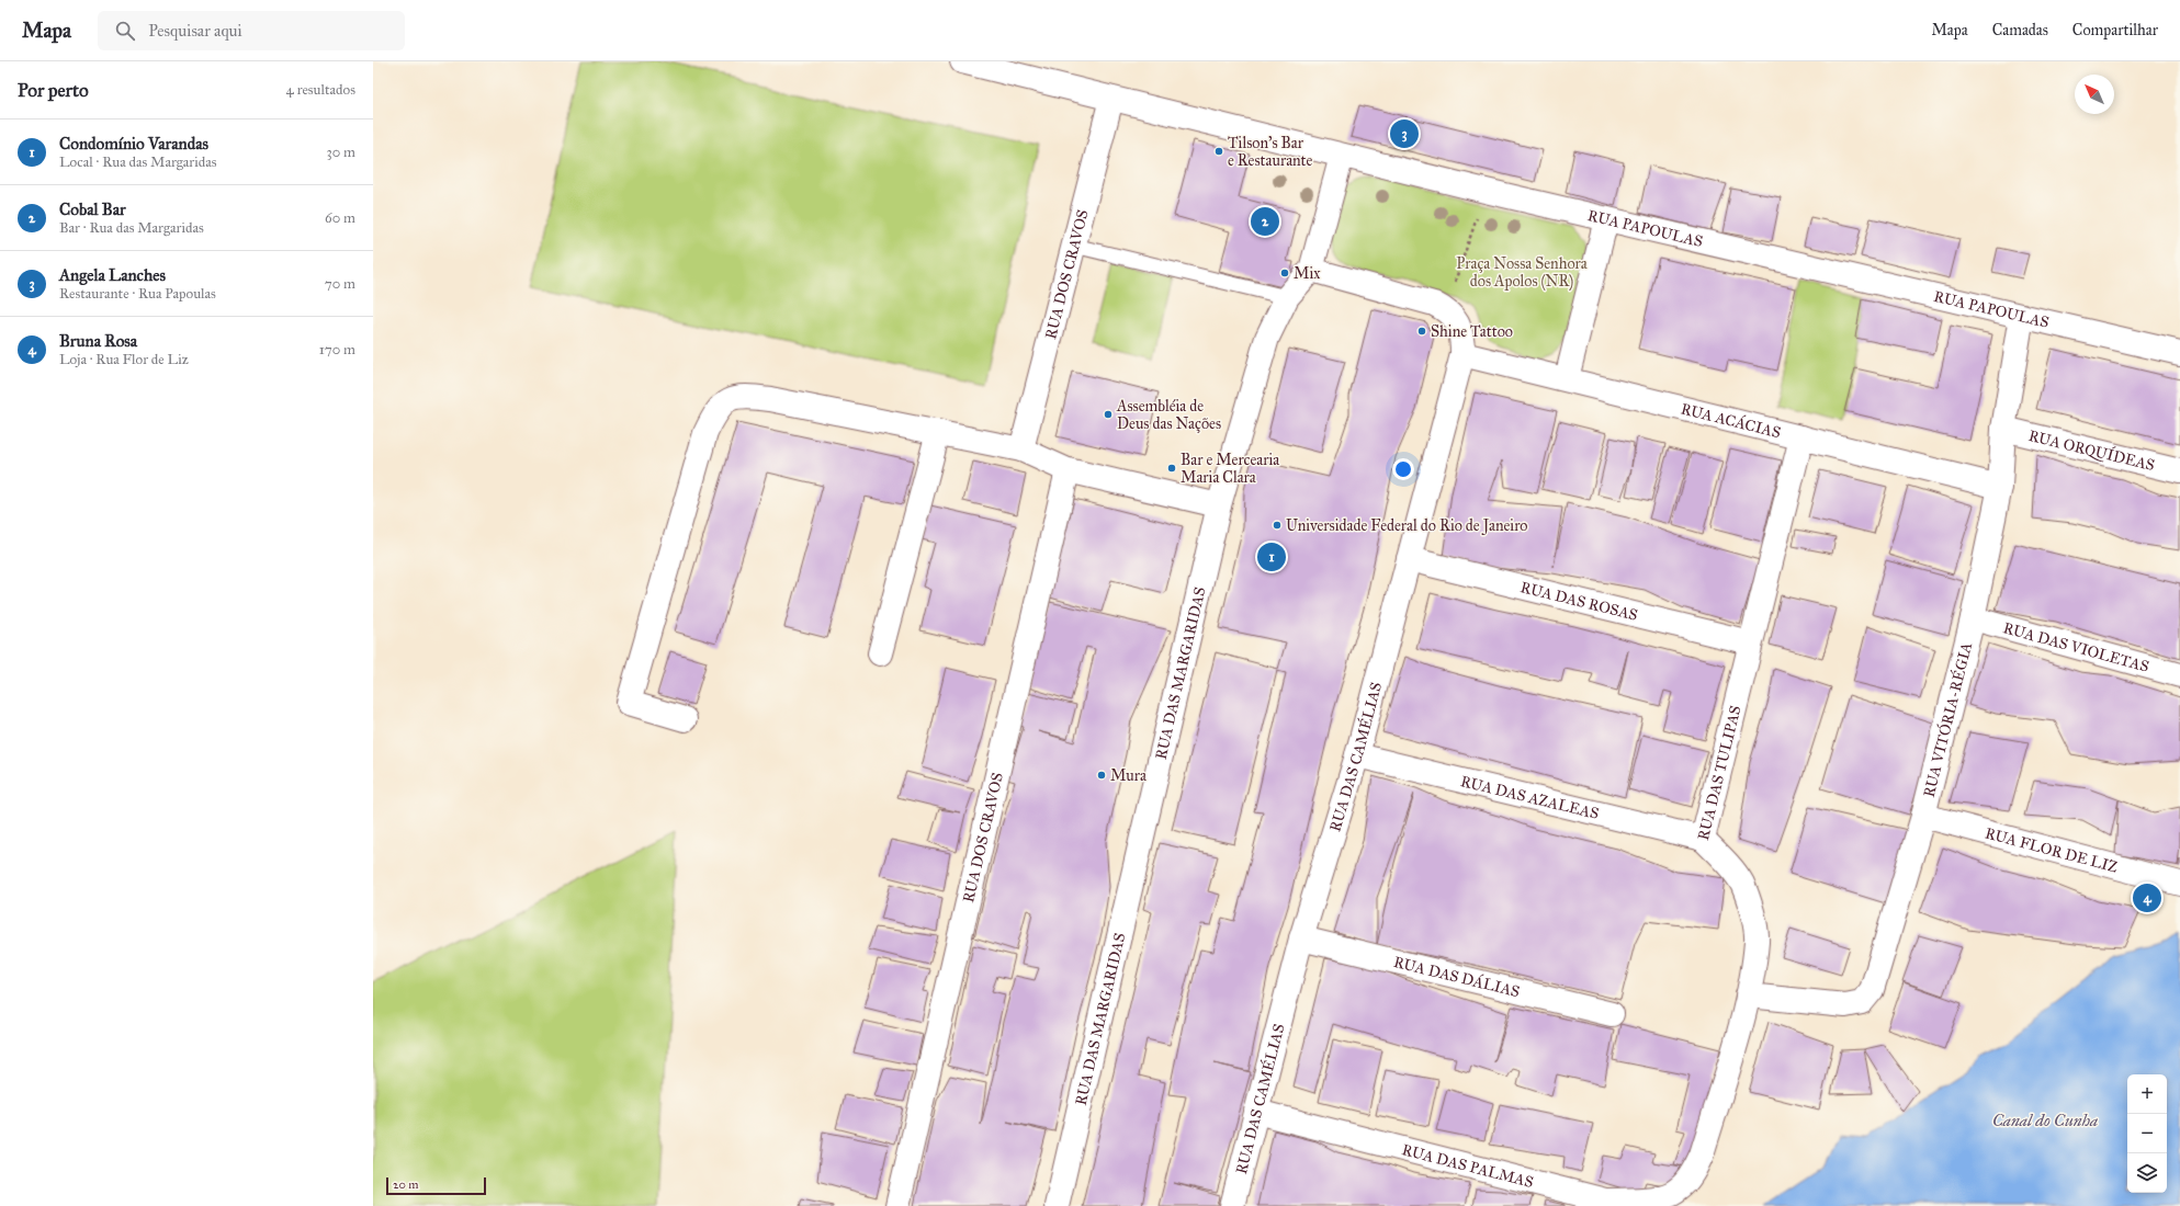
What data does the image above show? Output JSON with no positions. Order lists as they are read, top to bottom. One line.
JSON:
{"streets":{"street":["RUA PAPOULAS","RUA DOS CRAVOS","RUA ACÁCIAS","RUA ORQUÍDEAS","RUA DAS ROSAS","RUA DAS VIOLETAS","RUA DAS MARGARIDAS","RUA VITÓRIA-RÉGIA","RUA DAS CAMÉLIAS","RUA DAS TULIPAS","RUA DAS AZALEAS","RUA FLOR DE LIZ","RUA DAS DÁLIAS","RUA DAS PALMAS"]},"crossings":[["RUA PAPOULAS","RUA DOS CRAVOS"],["RUA PAPOULAS","RUA DAS MARGARIDAS"],["RUA PAPOULAS","RUA VITÓRIA-RÉGIA"],["RUA ACÁCIAS","RUA VITÓRIA-RÉGIA"],["RUA ACÁCIAS","RUA DAS CAMÉLIAS"],["RUA ACÁCIAS","RUA DAS TULIPAS"],["RUA ORQUÍDEAS","RUA VITÓRIA-RÉGIA"],["RUA DAS ROSAS","RUA DAS CAMÉLIAS"],["RUA DAS ROSAS","RUA DAS TULIPAS"],["RUA DAS VIOLETAS","RUA VITÓRIA-RÉGIA"],["RUA VITÓRIA-RÉGIA","RUA DAS TULIPAS"],["RUA VITÓRIA-RÉGIA","RUA FLOR DE LIZ"],["RUA DAS CAMÉLIAS","RUA DAS AZALEAS"],["RUA DAS CAMÉLIAS","RUA DAS DÁLIAS"],["RUA DAS CAMÉLIAS","RUA DAS PALMAS"],["RUA DAS TULIPAS","RUA DAS AZALEAS"],["RUA DAS TULIPAS","RUA DAS PALMAS"]],"water":["Canal do Cunha"],"parks":["Praça Nossa Senhora dos Apolos (NR)"],"places":["Tilson's Bar e Restaurante","Mix","Shine Tattoo","Assembléia de Deus das Nações","Bar e Mercearia Maria Clara","Universidade Federal do Rio de Janeiro","Mura"],"scale_bar":"20 m","north":"top left","page":{"header":"Mapa","search":"Pesquisar aqui","nav":["Mapa","Camadas","Compartilhar"],"heading":["Por perto","4 resultados"],"pins":["3","2","1","4"],"list":[{"mark":"1","name":"Condomínio Varandas","note":"Local · Rua das Margaridas","value":"30 m"},{"mark":"2","name":"Cobal Bar","note":"Bar · Rua das Margaridas","value":"60 m"},{"mark":"3","name":"Angela Lanches","note":"Restaurante · Rua Papoulas","value":"70 m"},{"mark":"4","name":"Bruna Rosa","note":"Loja · Rua Flor de Liz","value":"170 m"}],"map_buttons":["+","−"],"scale":"20 m"}}
